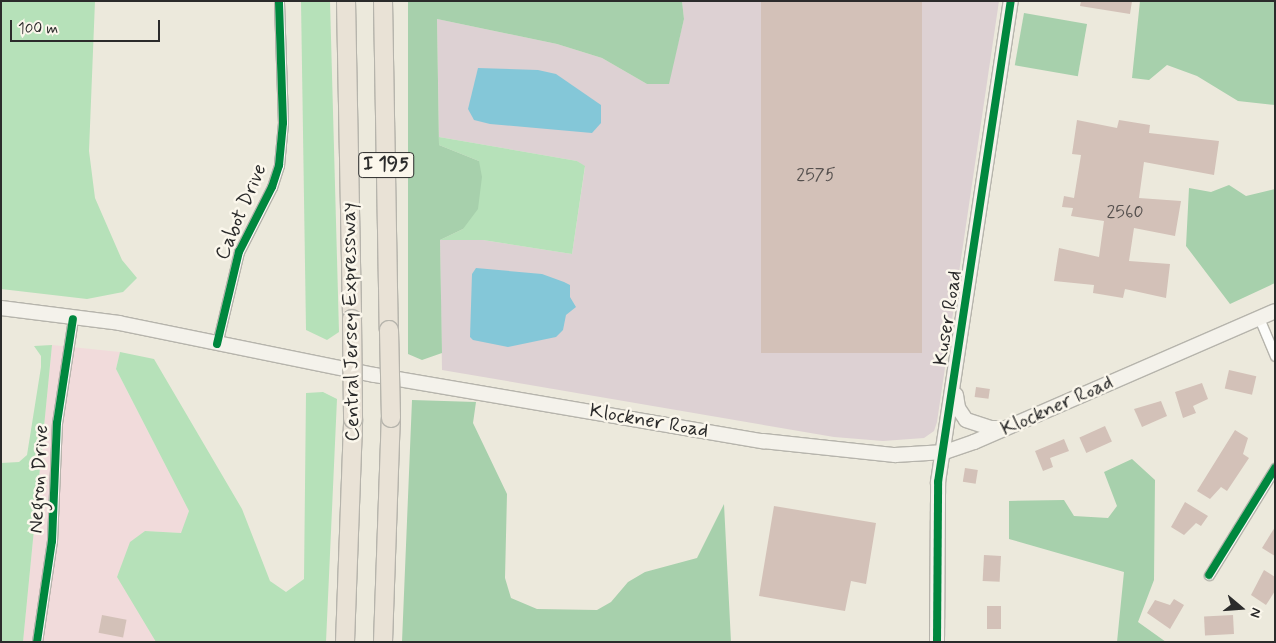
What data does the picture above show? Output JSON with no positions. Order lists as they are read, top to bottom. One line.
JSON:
{"streets":{"highway":["I 195","Central Jersey Expressway"],"main road":["Kuser Road","Klockner Road"],"street":["Cabot Drive","Negron Drive"]},"crossings":[["Cabot Drive","Klockner Road"],["Kuser Road","Klockner Road"],["Klockner Road","Negron Drive"]],"house_numbers":["2575","2560"],"scale_bar":"100 m","north":"right"}
